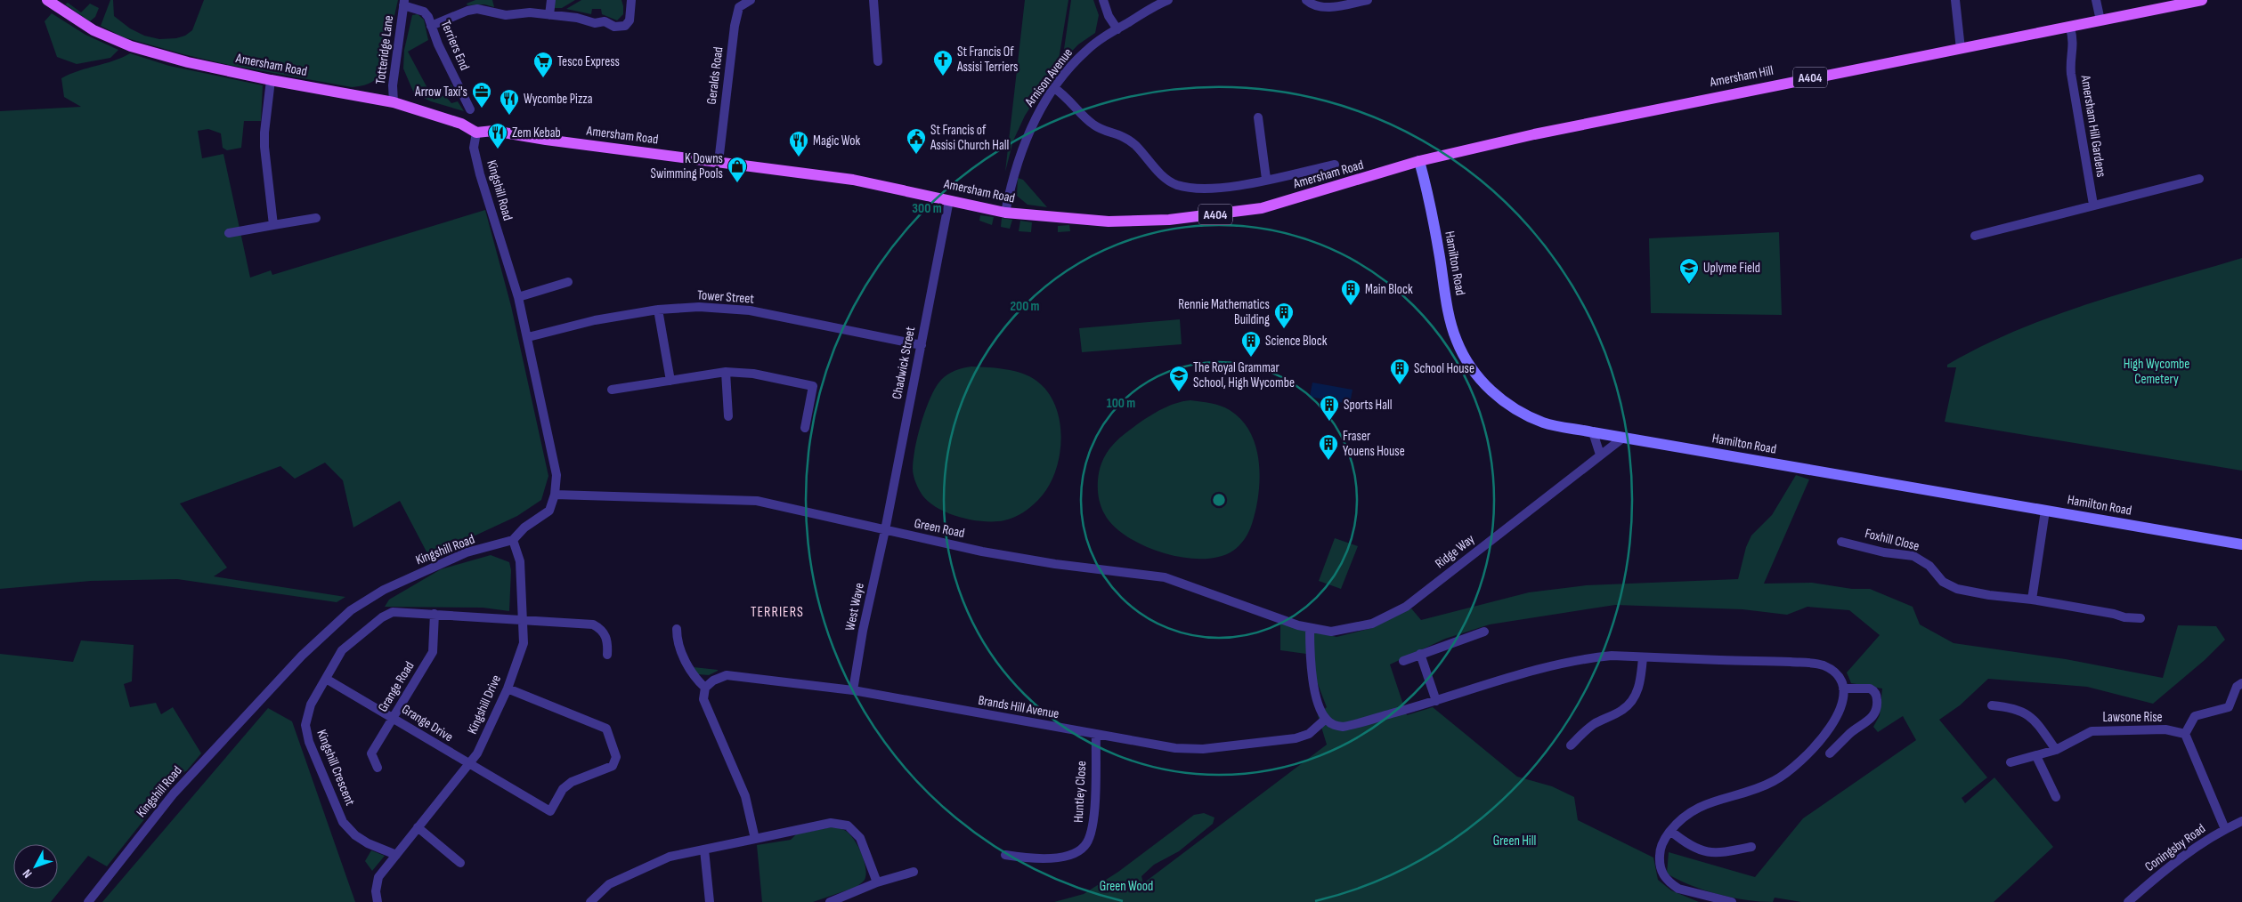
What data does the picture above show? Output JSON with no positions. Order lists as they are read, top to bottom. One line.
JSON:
{"streets":{"main road":["Amersham Road","Amersham Hill","A404"],"street":["Terriers End","Totteridge Lane","Geralds Road","Arnison Avenue","Amersham Hill Gardens","Kingshill Road","Hamilton Road","Tower Street","Chadwick Street","Green Road","Foxhill Close","Ridge Way","West Waye","Grange Road","Kingshill Drive","Brands Hill Avenue","Lawsone Rise","Grange Drive","Kingshill Crescent","Huntley Close","Coningsby Road"]},"crossings":[["Terriers End","Totteridge Lane"],["Totteridge Lane","Amersham Road"],["Amersham Road","Geralds Road"],["Amersham Road","Amersham Hill"],["Amersham Road","Arnison Avenue"],["Amersham Road","Kingshill Road"],["Amersham Road","Hamilton Road"],["Amersham Road","Chadwick Street"],["Amersham Hill","Amersham Hill Gardens"],["Amersham Hill","Hamilton Road"],["Kingshill Road","Tower Street"],["Kingshill Road","Green Road"],["Kingshill Road","Kingshill Drive"],["Hamilton Road","Ridge Way"],["Tower Street","Chadwick Street"],["Chadwick Street","Green Road"],["Chadwick Street","West Waye"],["Green Road","Ridge Way"],["Green Road","West Waye"],["West Waye","Brands Hill Avenue"],["Grange Road","Grange Drive"],["Grange Road","Kingshill Crescent"],["Kingshill Drive","Grange Drive"],["Kingshill Drive","Kingshill Crescent"],["Brands Hill Avenue","Huntley Close"],["Grange Drive","Kingshill Crescent"]],"districts":["TERRIERS"],"parks":["High Wycombe Cemetery","Green Hill","Green Wood"],"places":{"church":["St Francis Of Assisi Terriers"],"supermarket":["Tesco Express"],"office":["Arrow Taxi's"],"restaurant":["Wycombe Pizza","Zem Kebab","Magic Wok"],"public building":["St Francis of Assisi Church Hall"],"shop":["K Downs Swimming Pools"],"school or university":["Uplyme Field","The Royal Grammar School, High Wycombe"],"building":["Main Block","Rennie Mathematics Building","Science Block","School House","Sports Hall","Fraser Youens House"]},"north":"bottom left","rings":["300 m","200 m","100 m"]}
